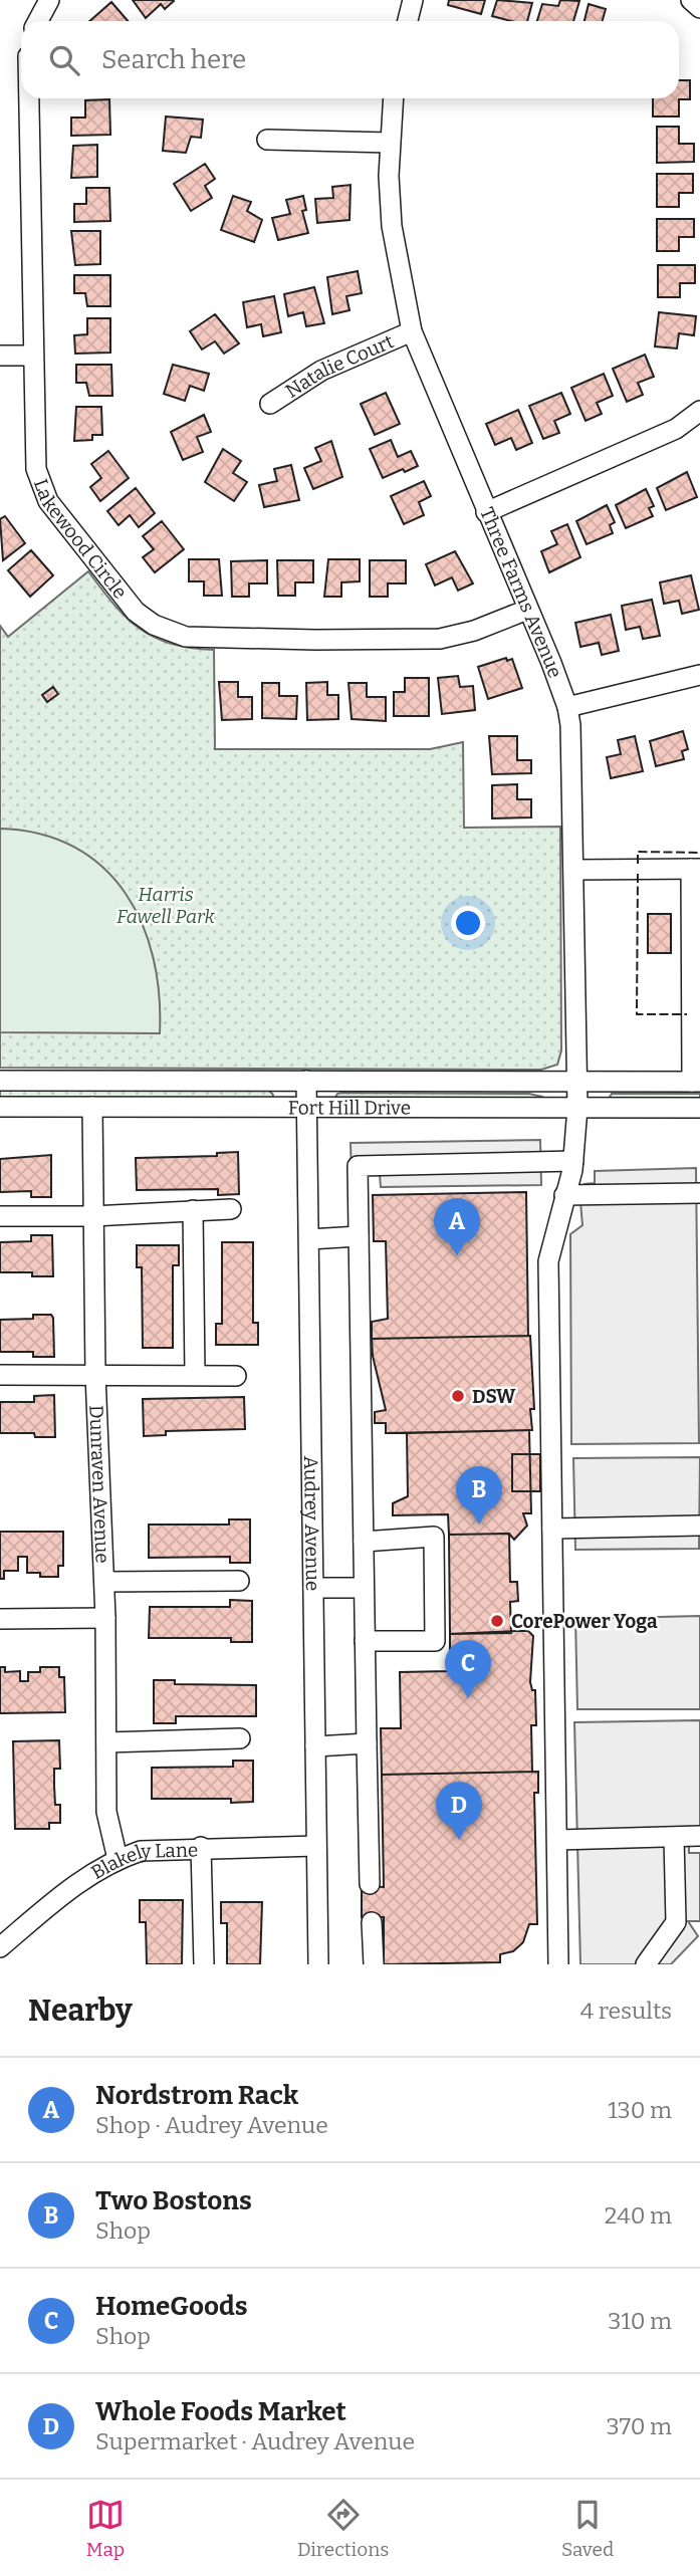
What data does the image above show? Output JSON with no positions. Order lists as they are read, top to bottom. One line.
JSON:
{"streets":{"street":["Natalie Court","Lakewood Circle","Three Farms Avenue","Fort Hill Drive","Dunraven Avenue","Audrey Avenue","Blakely Lane"]},"crossings":[["Natalie Court","Three Farms Avenue"],["Lakewood Circle","Three Farms Avenue"],["Three Farms Avenue","Fort Hill Drive"],["Fort Hill Drive","Dunraven Avenue"],["Fort Hill Drive","Audrey Avenue"],["Dunraven Avenue","Blakely Lane"],["Audrey Avenue","Blakely Lane"]],"parks":["Harris Fawell Park"],"places":["DSW","CorePower Yoga"],"page":{"search":"Search here","pins":["A","B","C","D"],"heading":["Nearby","4 results"],"list":[{"mark":"A","name":"Nordstrom Rack","note":"Shop · Audrey Avenue","value":"130 m"},{"mark":"B","name":"Two Bostons","note":"Shop","value":"240 m"},{"mark":"C","name":"HomeGoods","note":"Shop","value":"310 m"},{"mark":"D","name":"Whole Foods Market","note":"Supermarket · Audrey Avenue","value":"370 m"}],"nav":["Map","Directions","Saved"]}}
